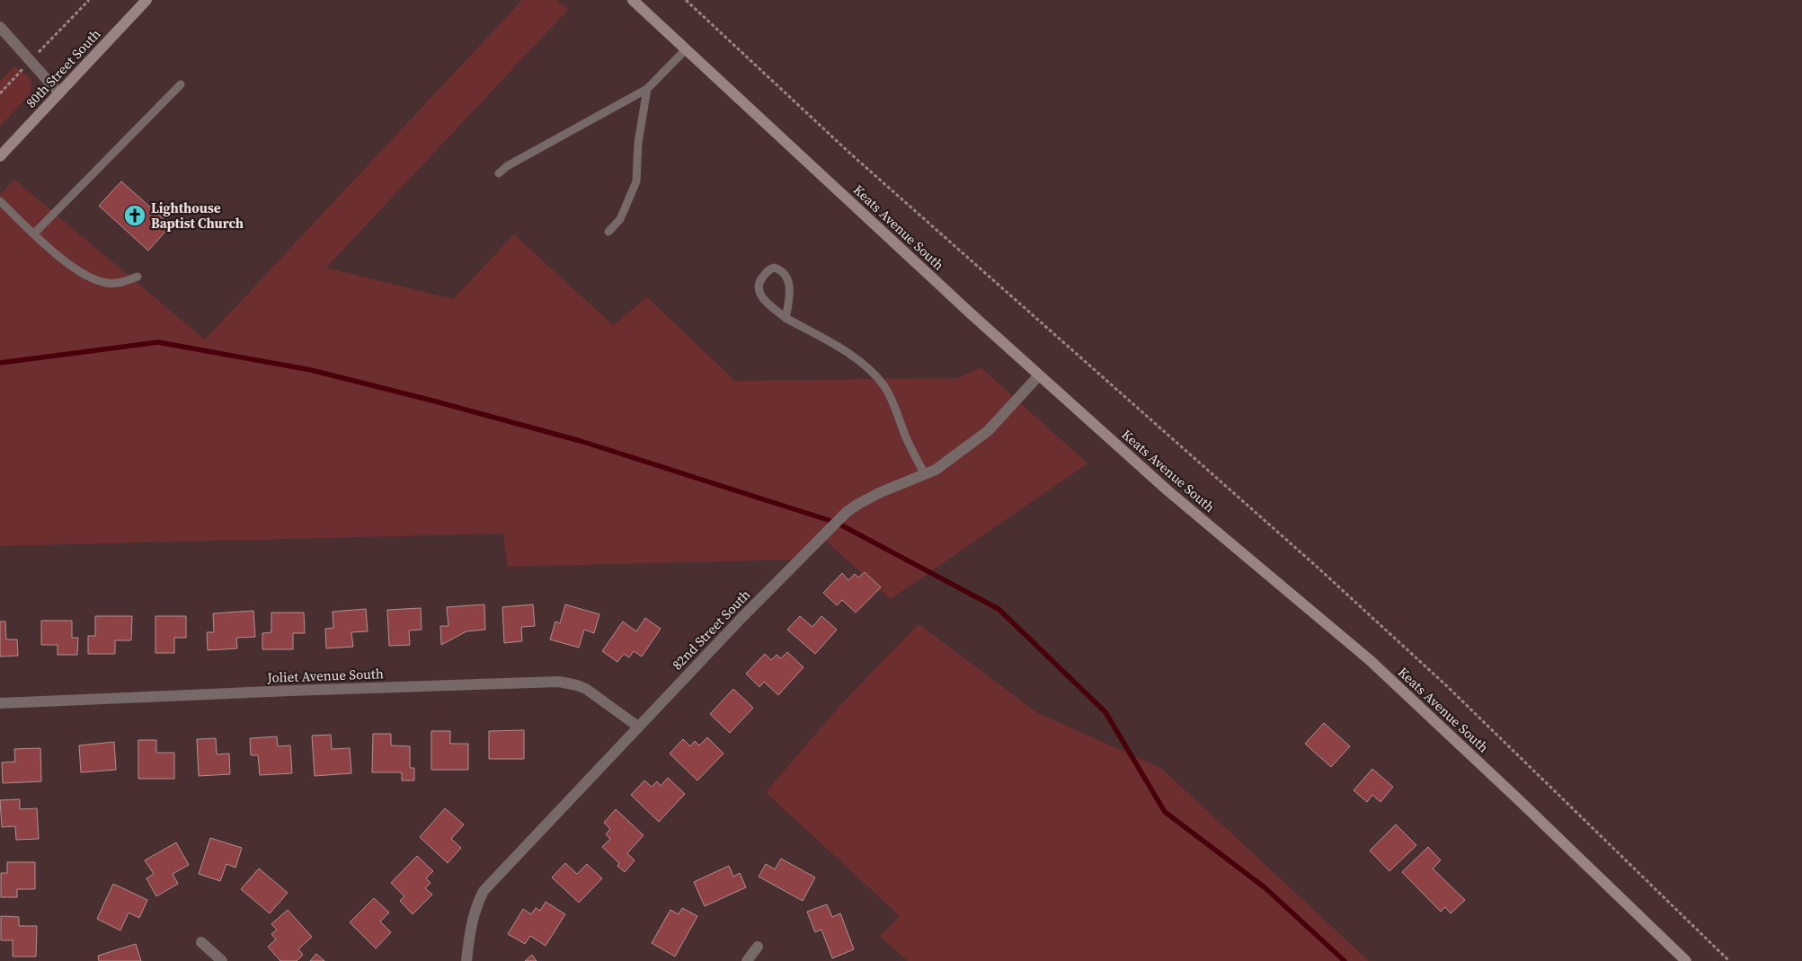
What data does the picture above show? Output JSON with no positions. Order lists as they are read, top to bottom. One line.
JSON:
{"streets":{"main road":["80th Street South","Keats Avenue South"],"street":["82nd Street South","Joliet Avenue South"]},"crossings":[["Keats Avenue South","82nd Street South"],["82nd Street South","Joliet Avenue South"]],"places":{"church":["Lighthouse Baptist Church"]}}
